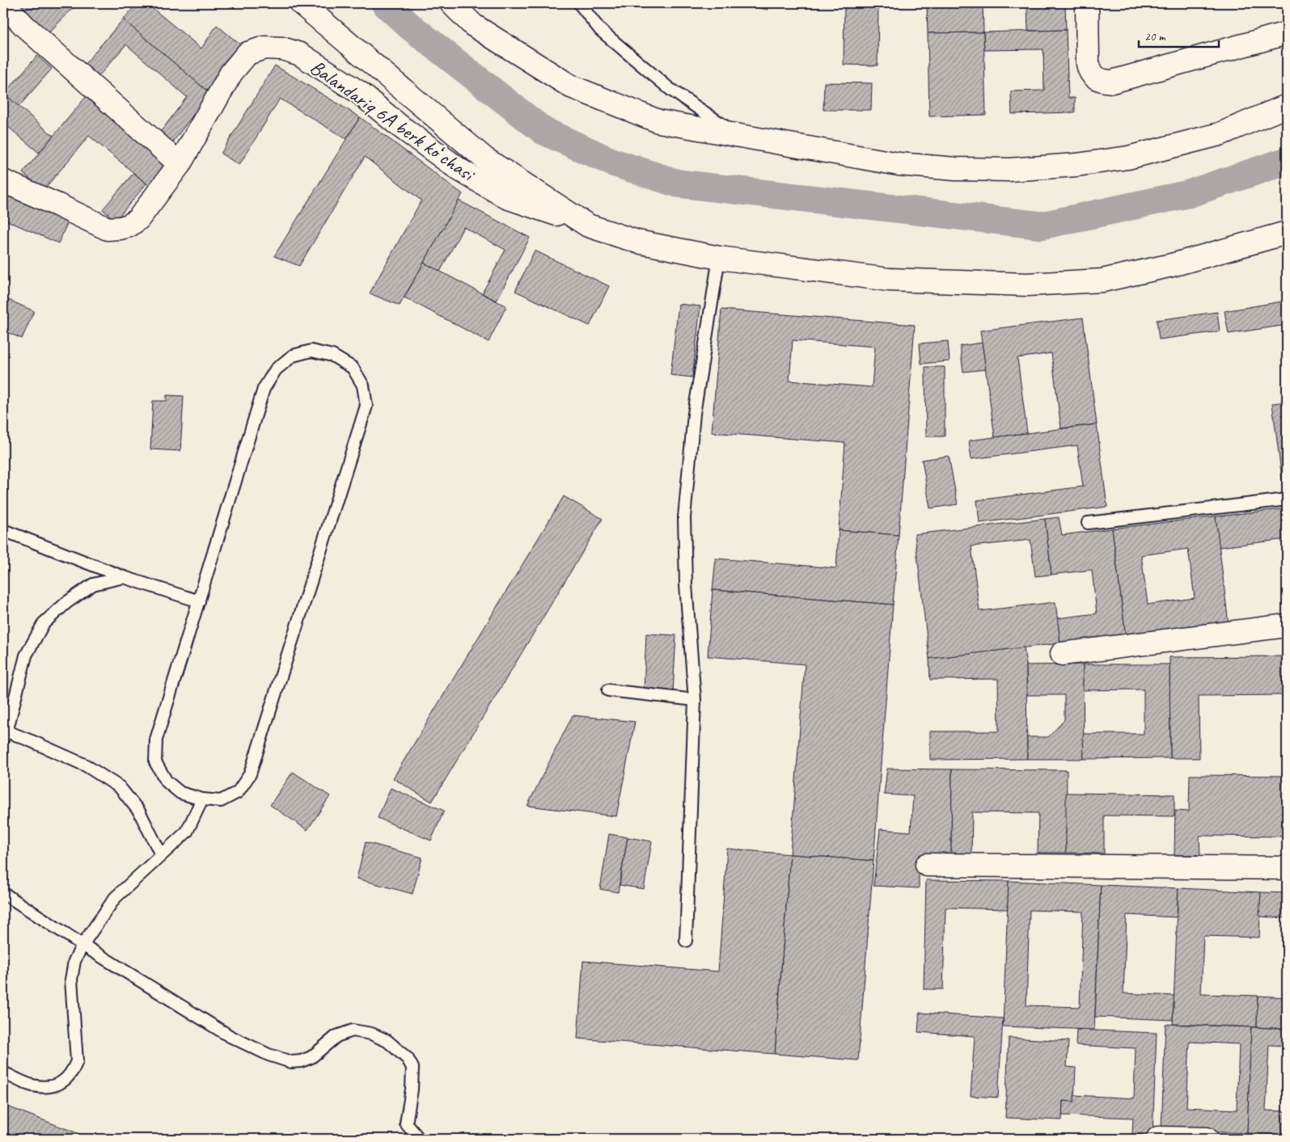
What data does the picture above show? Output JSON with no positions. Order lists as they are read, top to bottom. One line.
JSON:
{"streets":{"street":["Balandariq 6A berk koʻchasi"]},"scale_bar":"20 m"}
